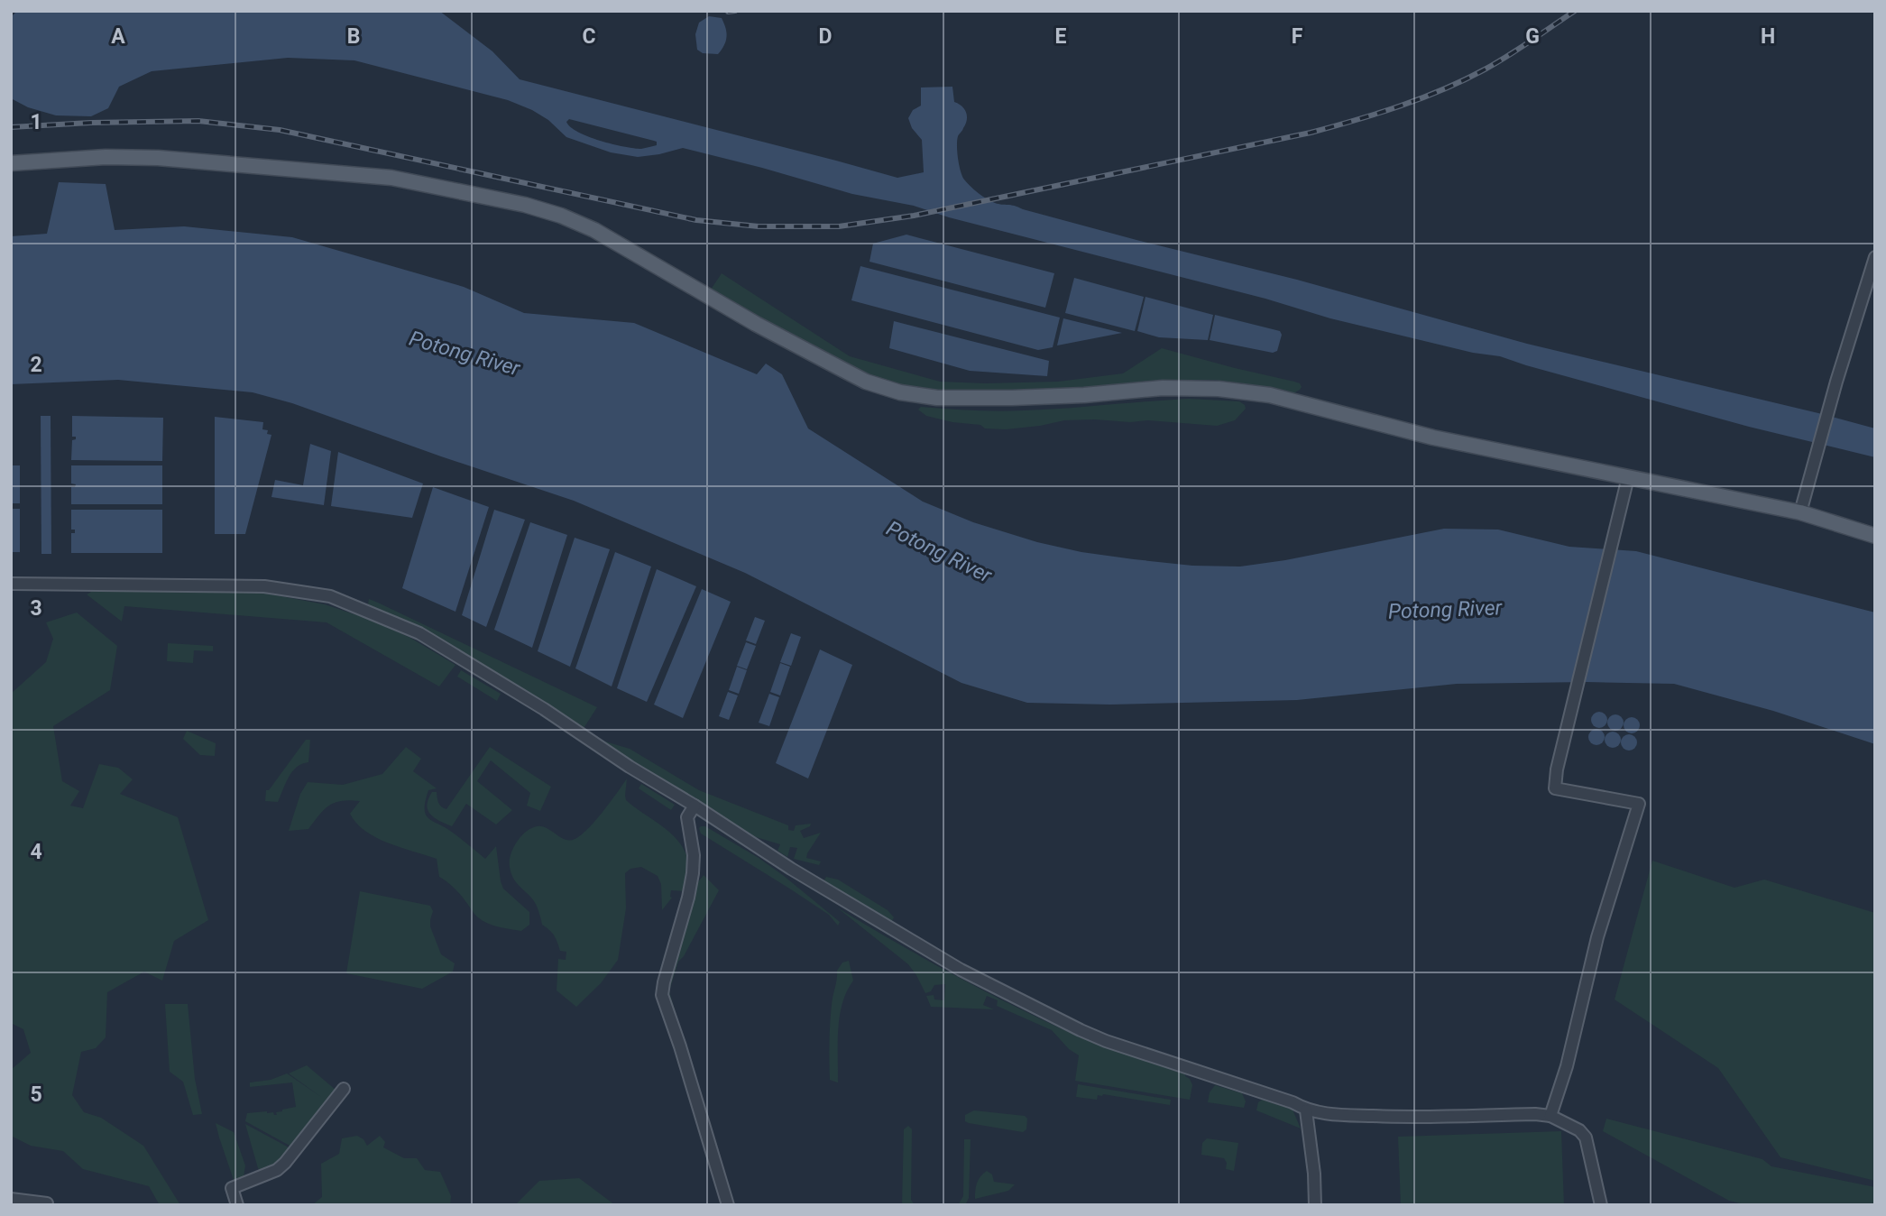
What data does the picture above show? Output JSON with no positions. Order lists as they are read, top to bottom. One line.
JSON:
{"water":["Potong River"],"grid":{"columns":["A","B","C","D","E","F","G","H"],"rows":["1","2","3","4","5"]}}
